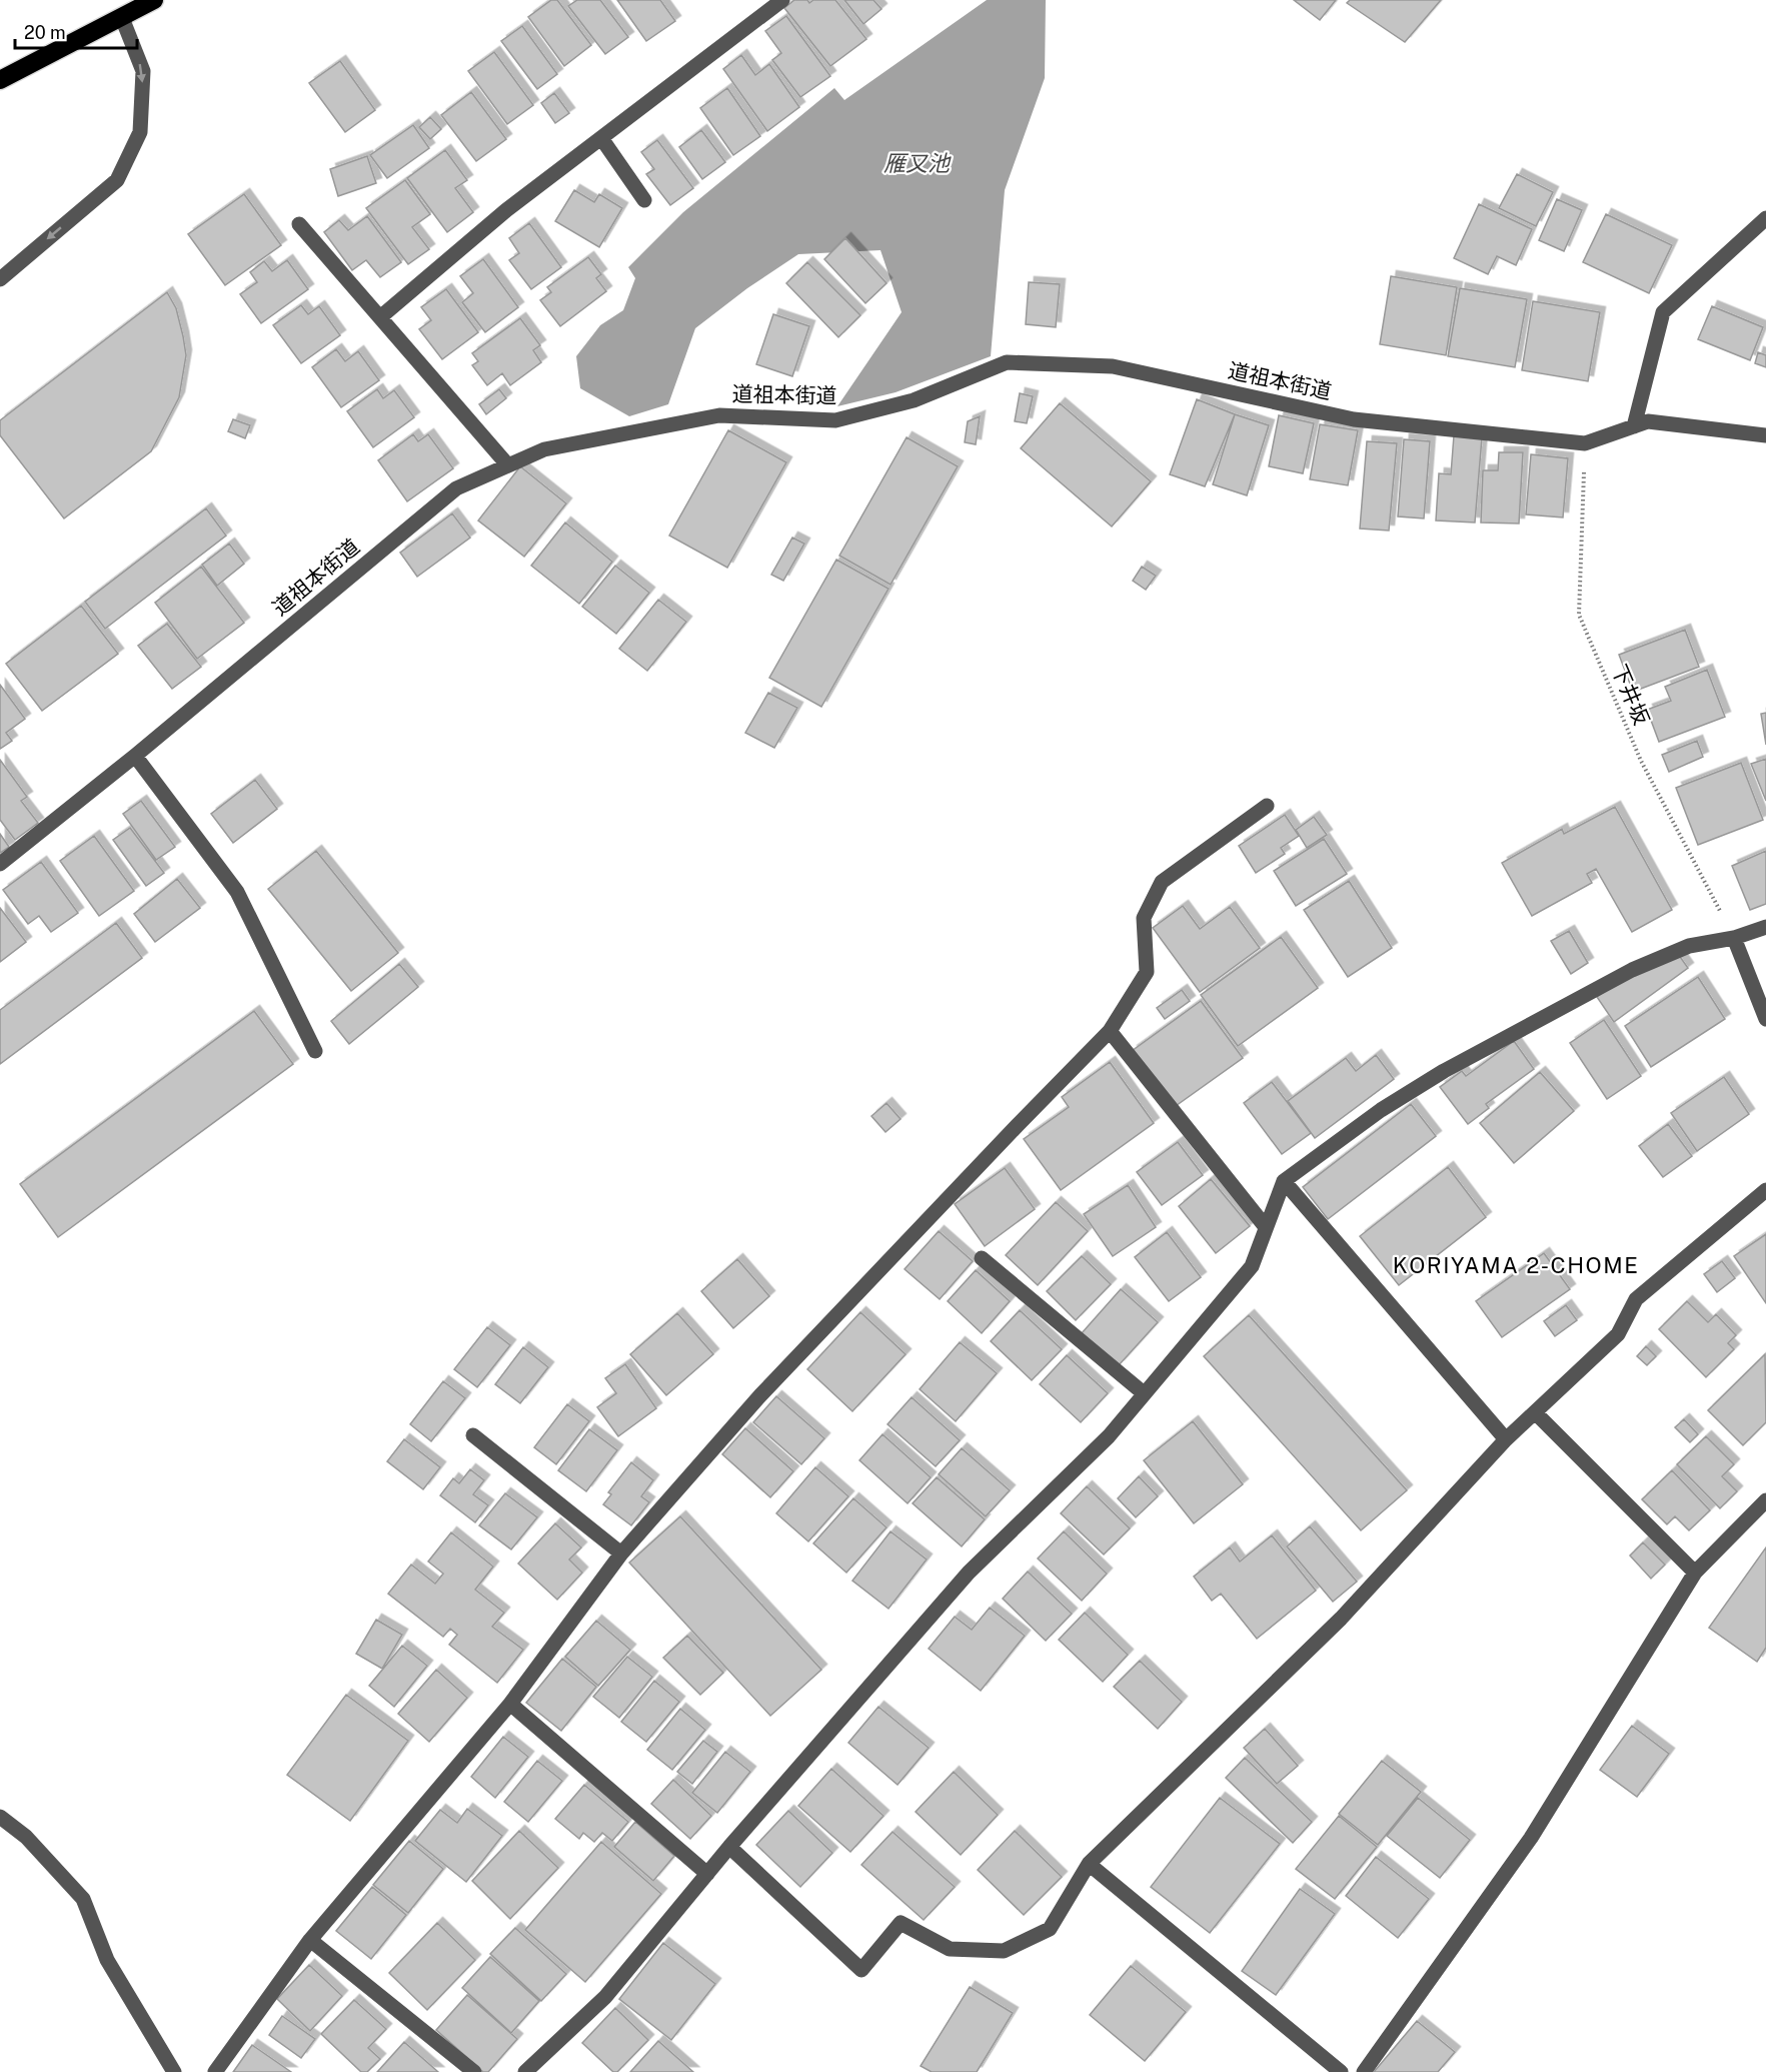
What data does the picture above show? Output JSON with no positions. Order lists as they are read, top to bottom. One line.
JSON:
{"streets":{"street":["道祖本街道"],"path":["下井坂"]},"crossings":[["道祖本街道","下井坂"]],"districts":["KORIYAMA 2-CHOME"],"water":["雁又池"],"scale_bar":"20 m"}
